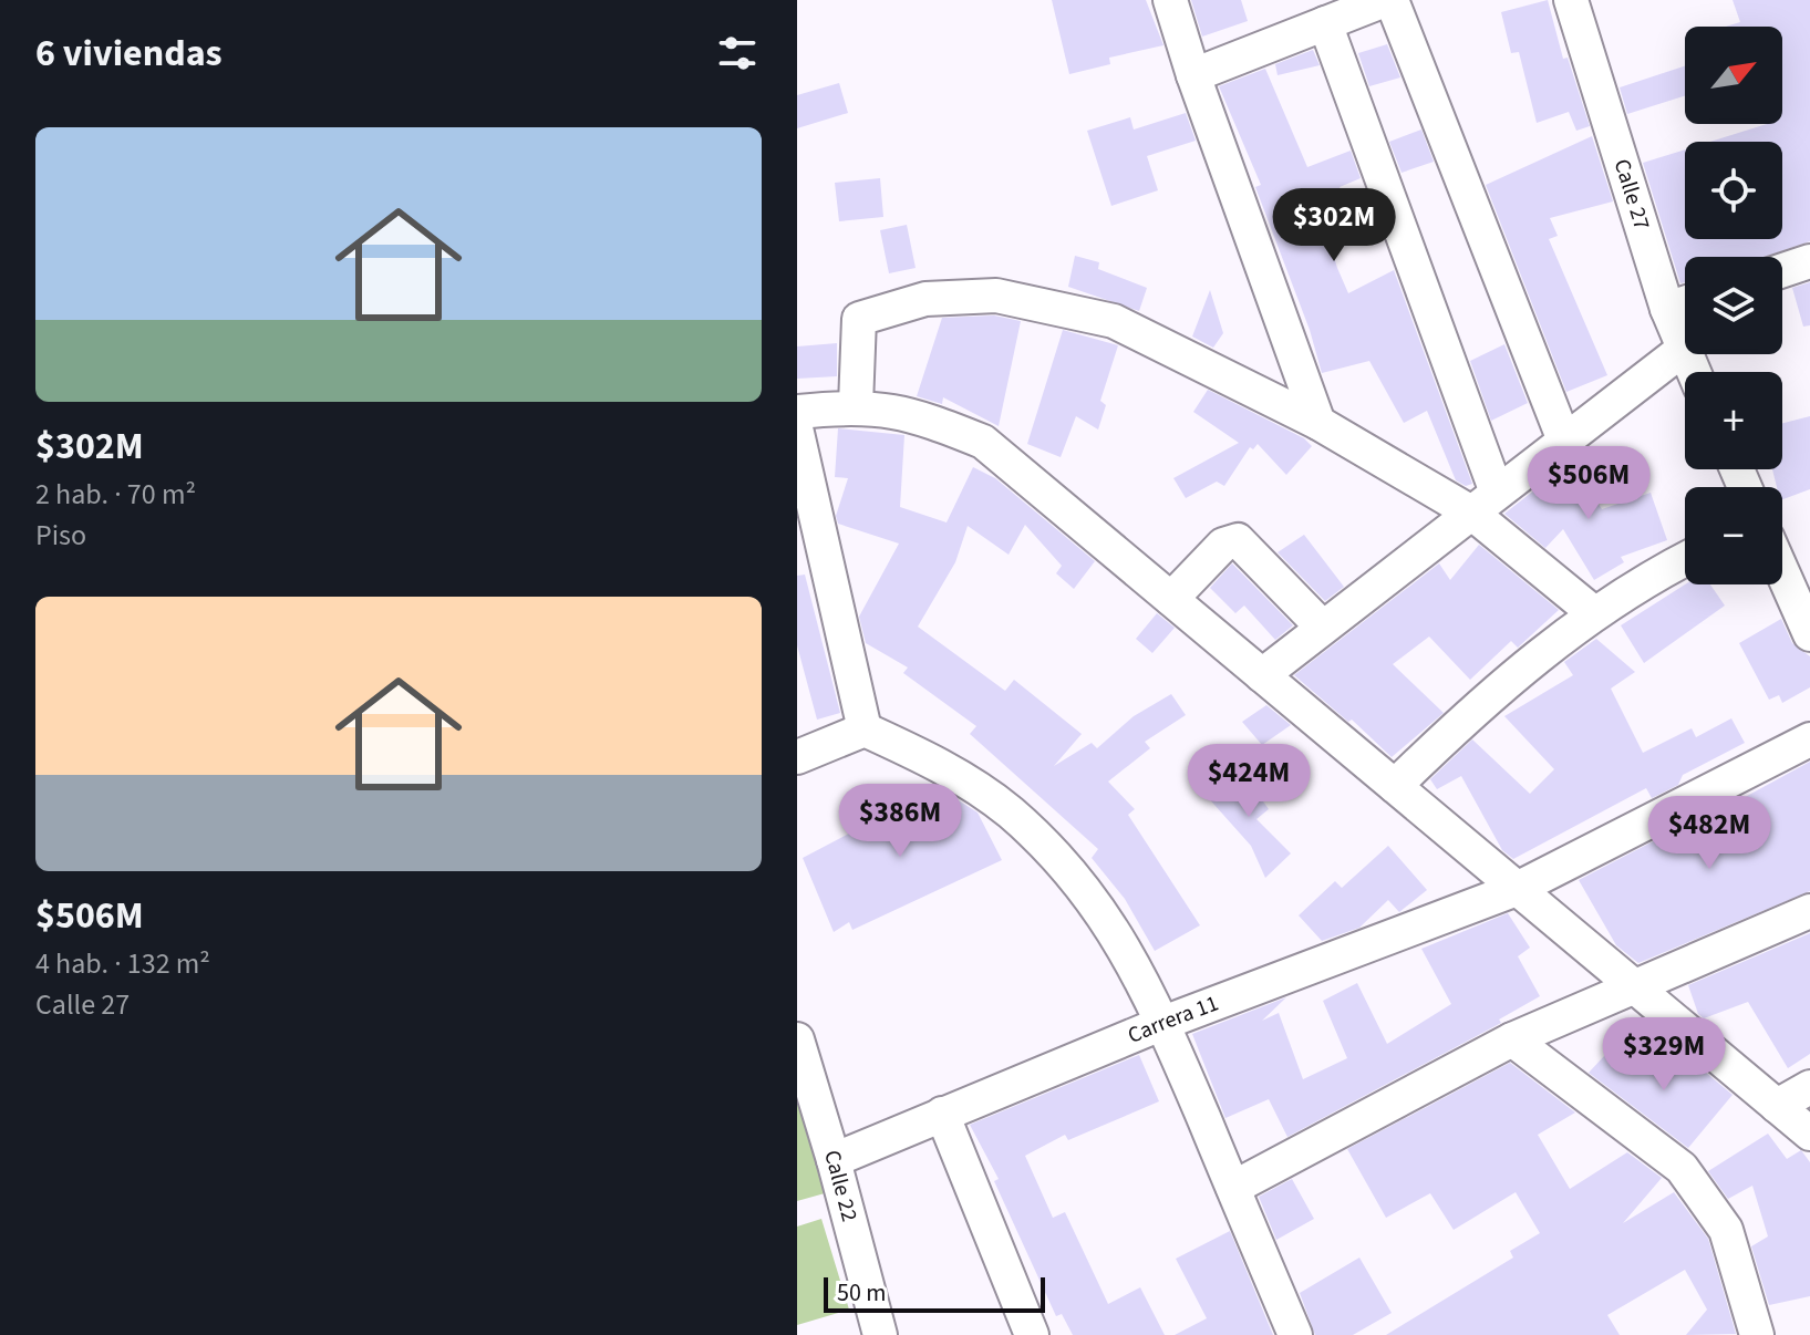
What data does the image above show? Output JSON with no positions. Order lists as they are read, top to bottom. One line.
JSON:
{"streets":{"street":["Calle 27","Carrera 11","Calle 22"]},"crossings":[["Carrera 11","Calle 22"]],"scale_bar":"50 m","north":"top right","page":{"heading":"6 viviendas","map_buttons":["+","−"],"list":[{"name":"$302M","note":"2 hab. · 70 m² · Piso"},{"name":"$506M","note":"4 hab. · 132 m² · Calle 27"}],"price":["$302M","$506M","$424M","$386M","$482M","$329M"],"scale":"50 m"}}
